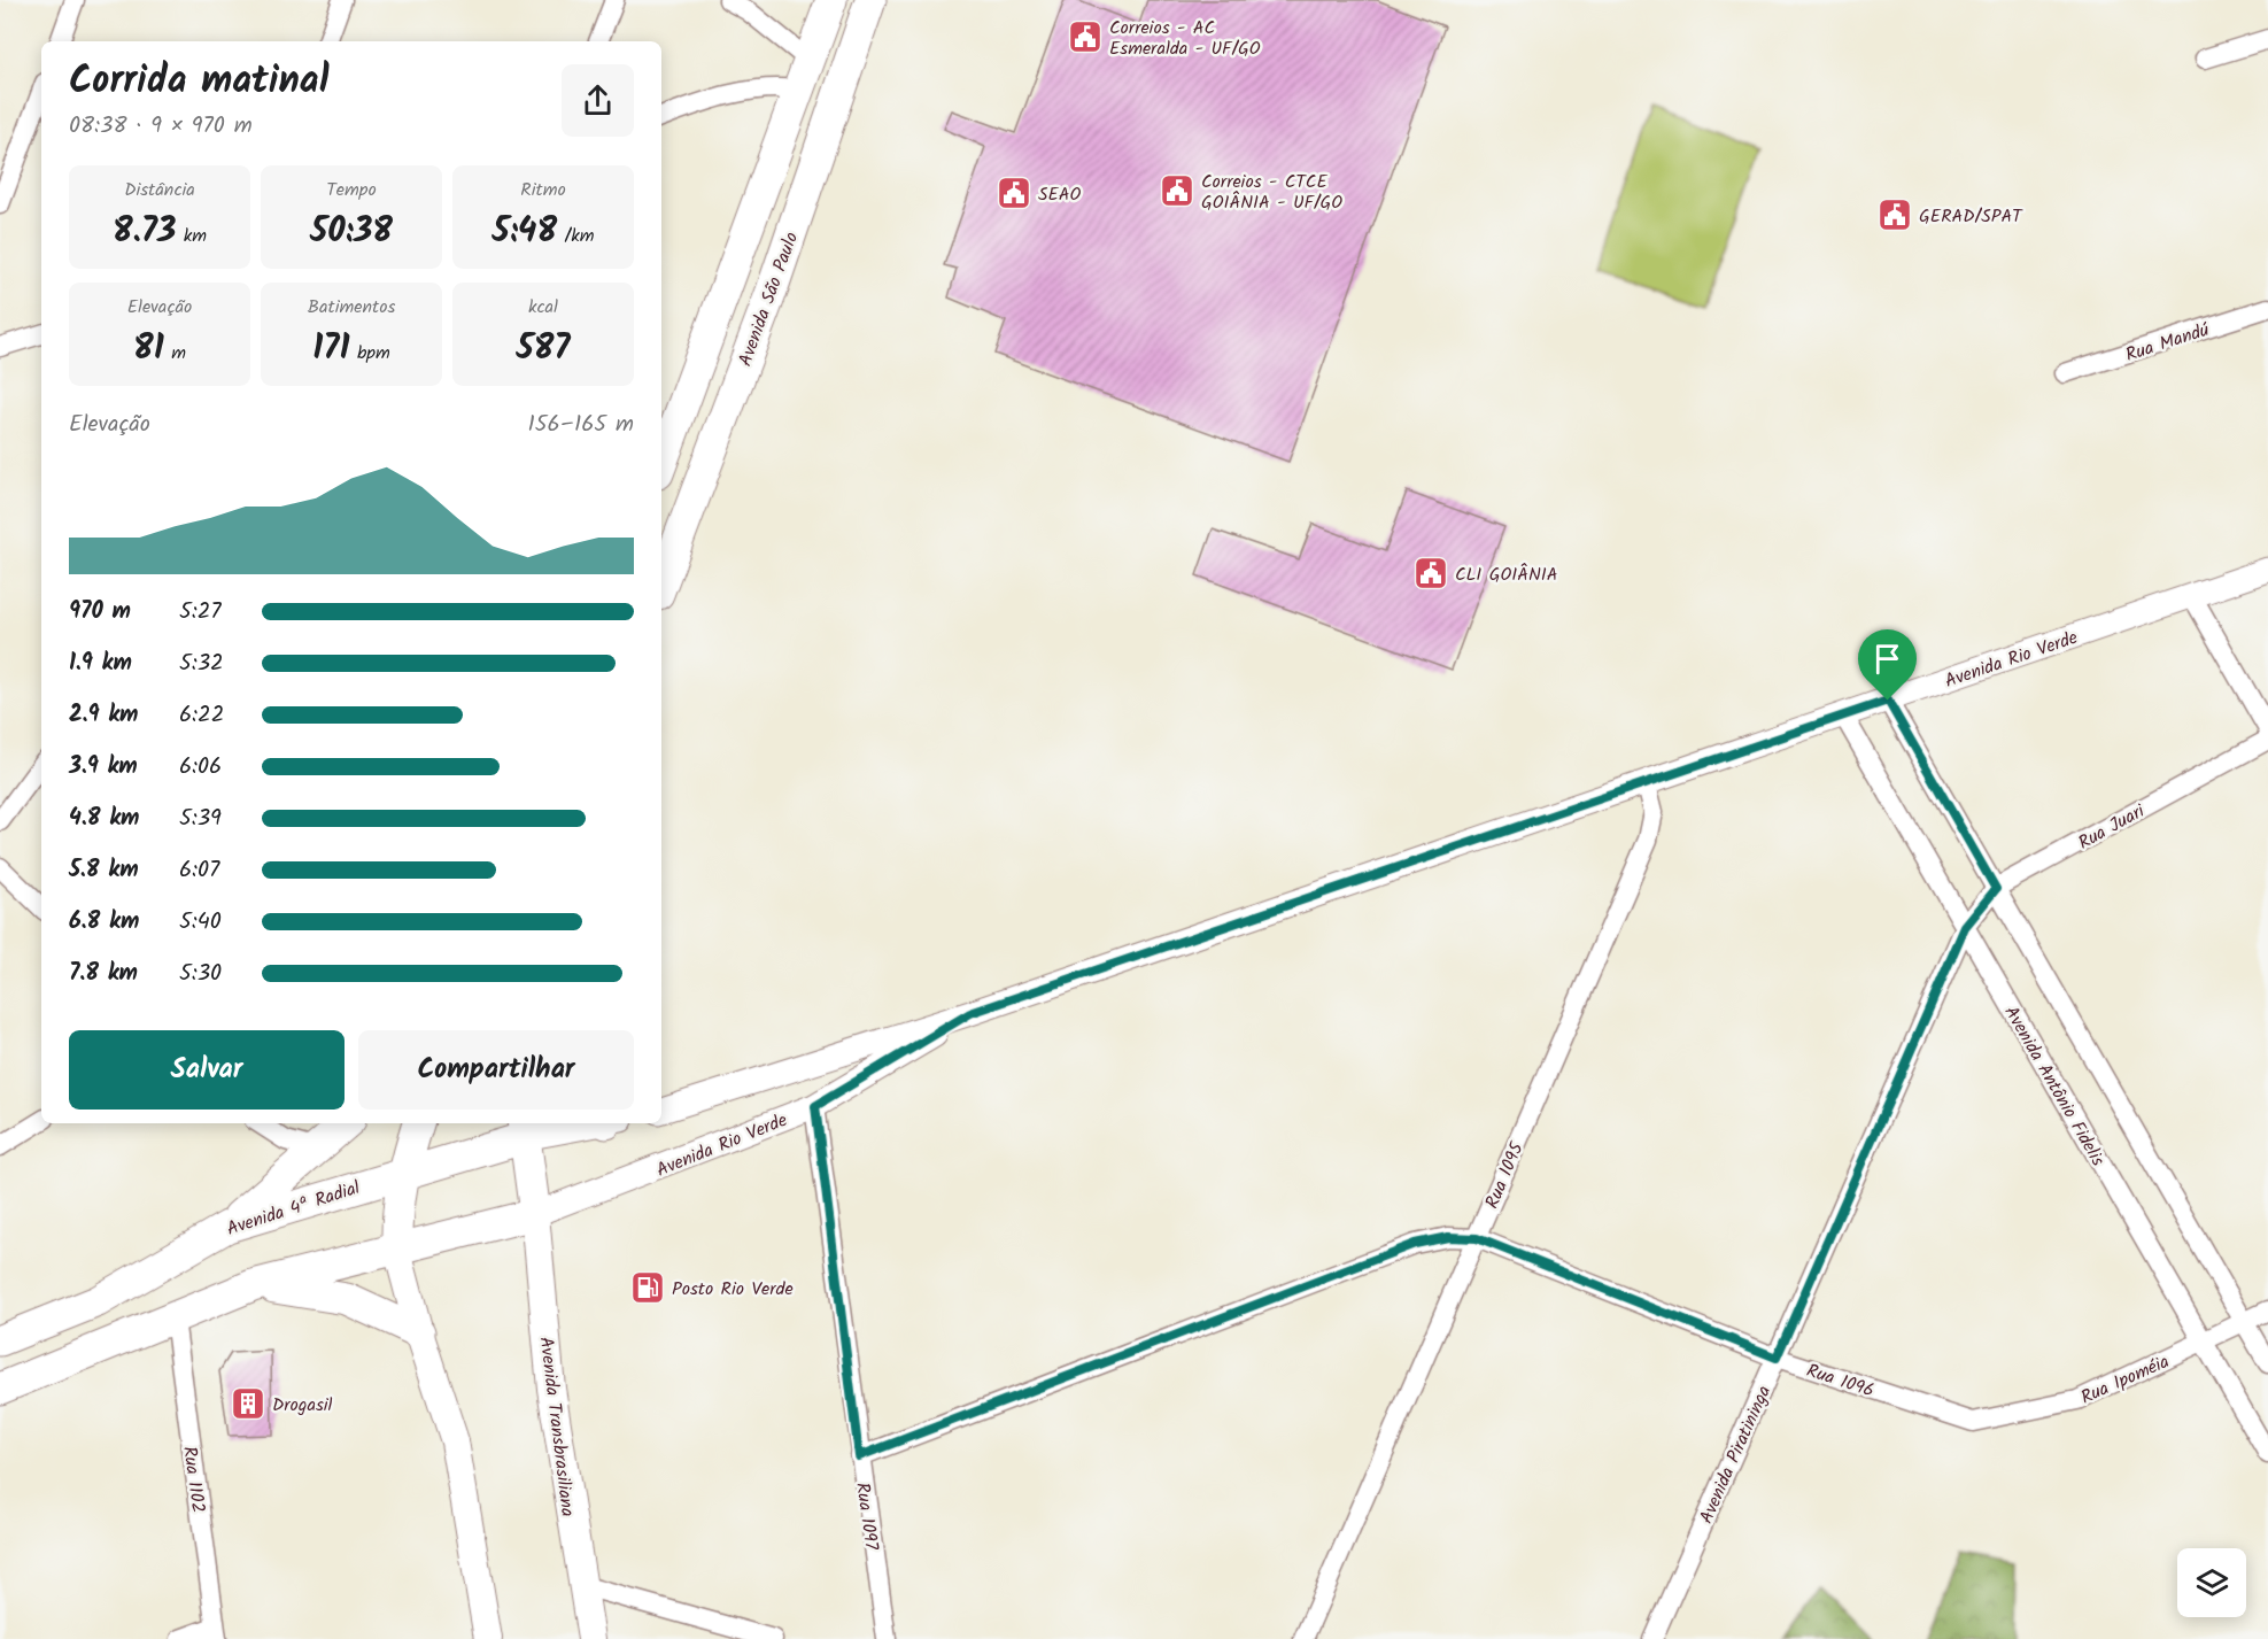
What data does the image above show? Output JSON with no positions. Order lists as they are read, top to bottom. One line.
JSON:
{"streets":{"main road":["Avenida São Paulo","Avenida 4ª Radial","Avenida Transbrasiliana"],"street":["Rua Mandú","Avenida Rio Verde","Rua Juari","Avenida Antônio Fidelis","Rua 1095","Rua Ipoméia","Rua 1096","Avenida Piratininga","Rua 1102","Rua 1097"]},"crossings":[["Avenida Rio Verde","Avenida Antônio Fidelis"],["Avenida Rio Verde","Rua 1095"],["Avenida Rio Verde","Avenida Transbrasiliana"],["Avenida Rio Verde","Rua 1097"],["Rua Juari","Avenida Antônio Fidelis"],["Rua Juari","Avenida Piratininga"],["Avenida Antônio Fidelis","Rua Ipoméia"],["Avenida Antônio Fidelis","Avenida Piratininga"],["Rua 1095","Rua 1096"],["Rua Ipoméia","Rua 1096"],["Rua 1096","Avenida Piratininga"],["Rua 1096","Rua 1097"]],"places":{"public building":["Correios - AC Esmeralda - UF/GO","Correios - CTCE GOIÂNIA - UF/GO","SEAO","GERAD/SPAT","CLI GOIÂNIA"],"fuel station":["Posto Rio Verde"],"building":["Drogasil"]},"page":{"heading":["Corrida matinal","08:38 · 9 × 970 m"],"stats":[["Distância","8.73 km"],["Tempo","50:38"],["Ritmo","5:48 /km"],["Elevação","81 m"],["Batimentos","171 bpm"],["kcal","587"]],"chart":["Elevação","156–165 m"],"list":[{"name":"970 m","note":"5:27"},{"name":"1.9 km","note":"5:32"},{"name":"2.9 km","note":"6:22"},{"name":"3.9 km","note":"6:06"},{"name":"4.8 km","note":"5:39"},{"name":"5.8 km","note":"6:07"},{"name":"6.8 km","note":"5:40"},{"name":"7.8 km","note":"5:30"}],"buttons":["Salvar","Compartilhar"]}}
